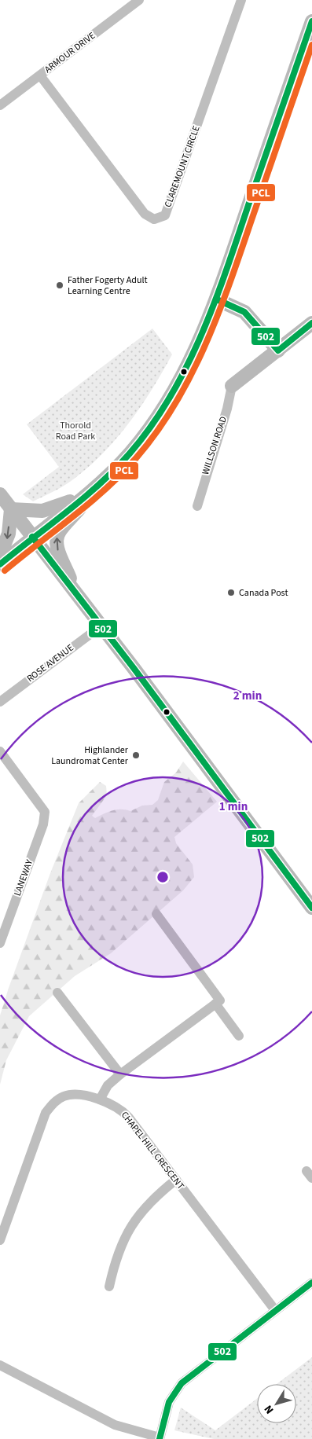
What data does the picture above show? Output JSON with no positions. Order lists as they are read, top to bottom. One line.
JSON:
{"streets":{"street":["ARMOUR DRIVE","CLAREMOUNT CIRCLE","WILLSON ROAD","ROSE AVENUE","LANEWAY","CHAPEL HILL CRESCENT"]},"crossings":[["ARMOUR DRIVE","CLAREMOUNT CIRCLE"]],"parks":["Thorold Road Park"],"places":["Father Fogerty Adult Learning Centre","Canada Post","Highlander Laundromat Center"],"lines":["transit line 502","transit line PCL"],"north":"bottom left","rings":["2 min","1 min"]}
